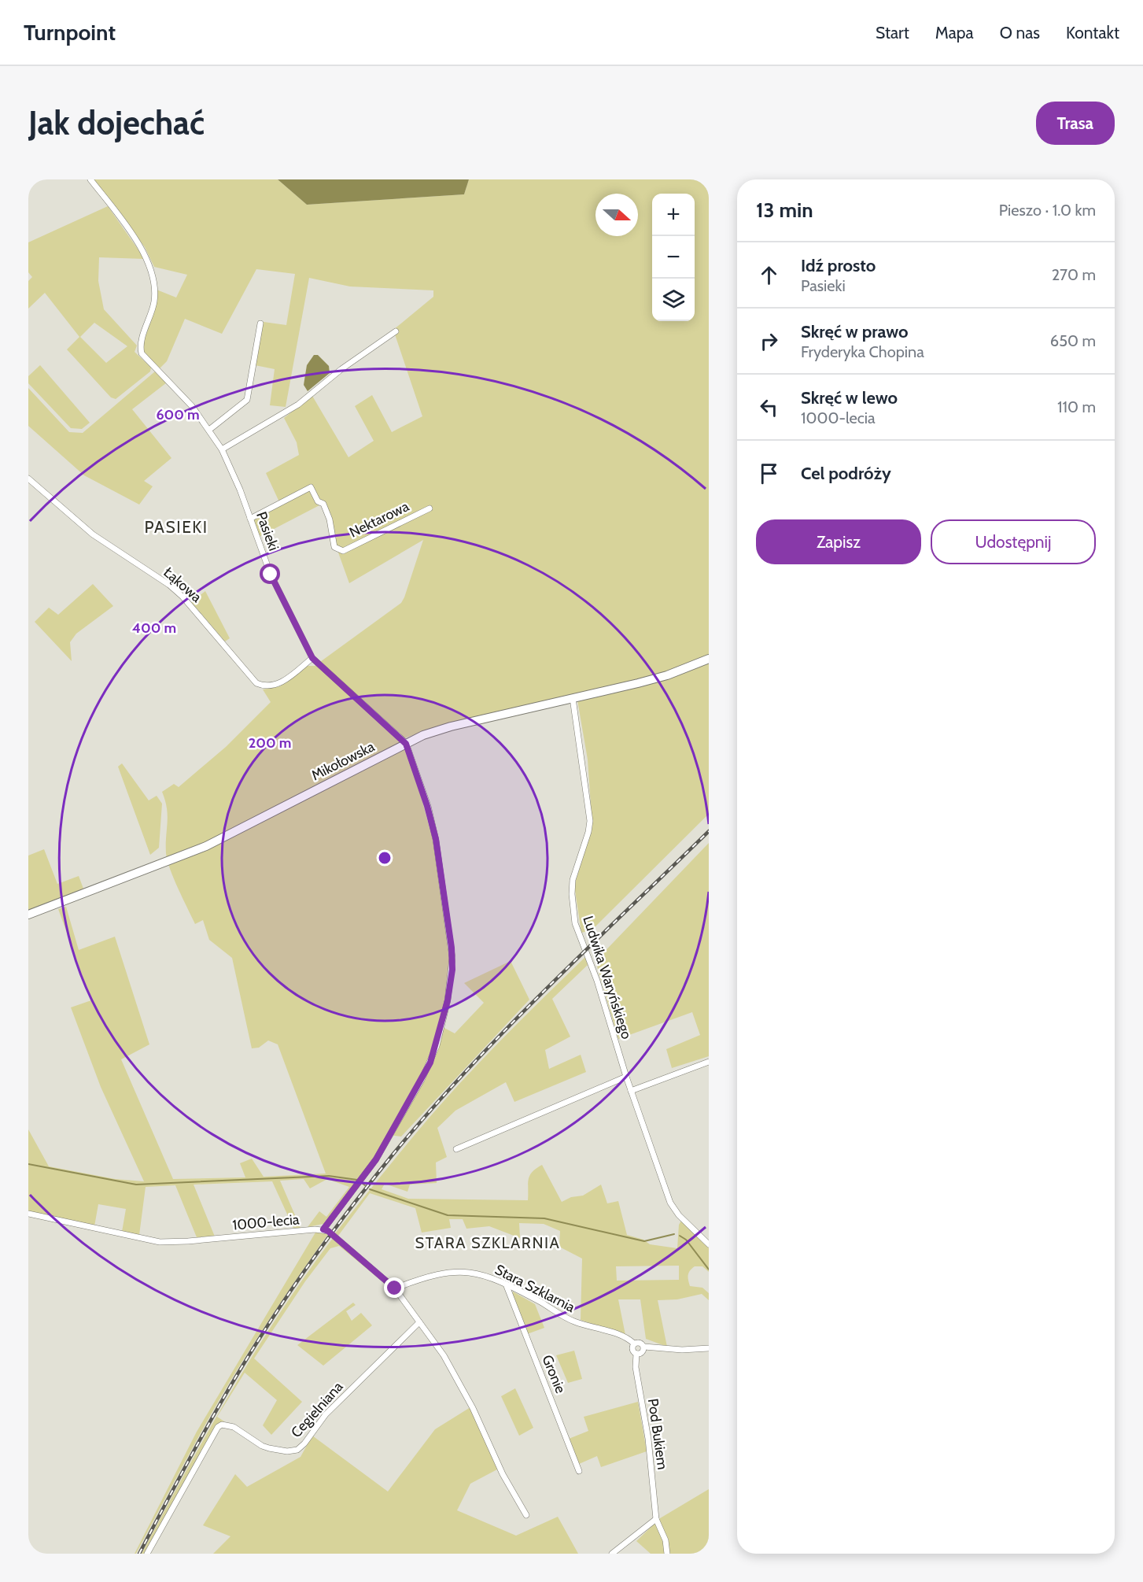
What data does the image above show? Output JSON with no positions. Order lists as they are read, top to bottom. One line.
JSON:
{"streets":{"main road":["Mikołowska"],"street":["Nektarowa","Pasieki","Łąkowa","Ludwika Waryńskiego","1000-lecia","Stara Szklarnia","Gronie","Cegielniana","Pod Bukiem"]},"crossings":[["Nektarowa","Pasieki"],["Pasieki","Łąkowa"],["Pasieki","Mikołowska"],["Mikołowska","Ludwika Waryńskiego"],["Stara Szklarnia","Gronie"],["Stara Szklarnia","Pod Bukiem"]],"districts":["PASIEKI","STARA SZKLARNIA"],"north":"right","page":{"header":"Turnpoint","nav":["Start","Mapa","O nas","Kontakt"],"buttons":["Trasa",["Zapisz","Udostępnij"]],"title":"Jak dojechać","heading":["13 min","Pieszo · 1.0 km"],"map_buttons":["+","−"],"list":[["Idź prosto","Pasieki","270 m"],["Skręć w prawo","Fryderyka Chopina","650 m"],["Skręć w lewo","1000-lecia","110 m"],"Cel podróży"]},"rings":["600 m","400 m","200 m"]}
